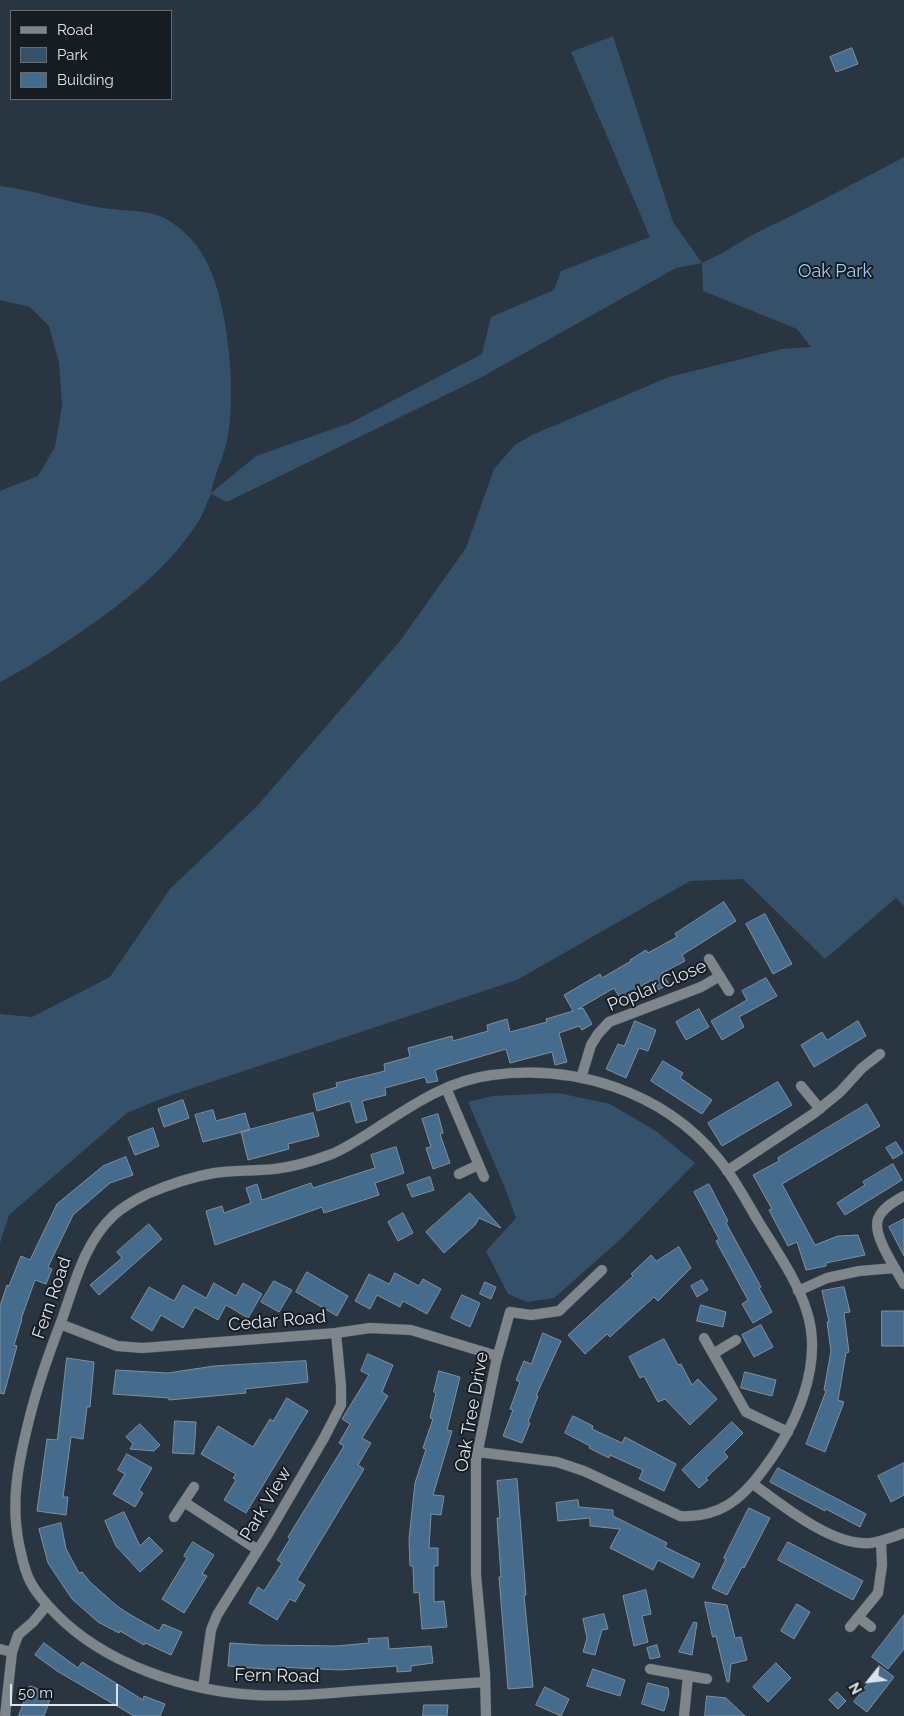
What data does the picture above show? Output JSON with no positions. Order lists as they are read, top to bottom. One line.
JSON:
{"streets":{"street":["Poplar Close","Fern Road","Cedar Road","Oak Tree Drive","Park View"]},"crossings":[["Poplar Close","Fern Road"],["Fern Road","Cedar Road"],["Fern Road","Oak Tree Drive"],["Fern Road","Park View"],["Cedar Road","Oak Tree Drive"],["Cedar Road","Park View"]],"parks":["Oak Park"],"legend":["Road","Park","Building"],"scale_bar":"50 m","north":"bottom left"}
